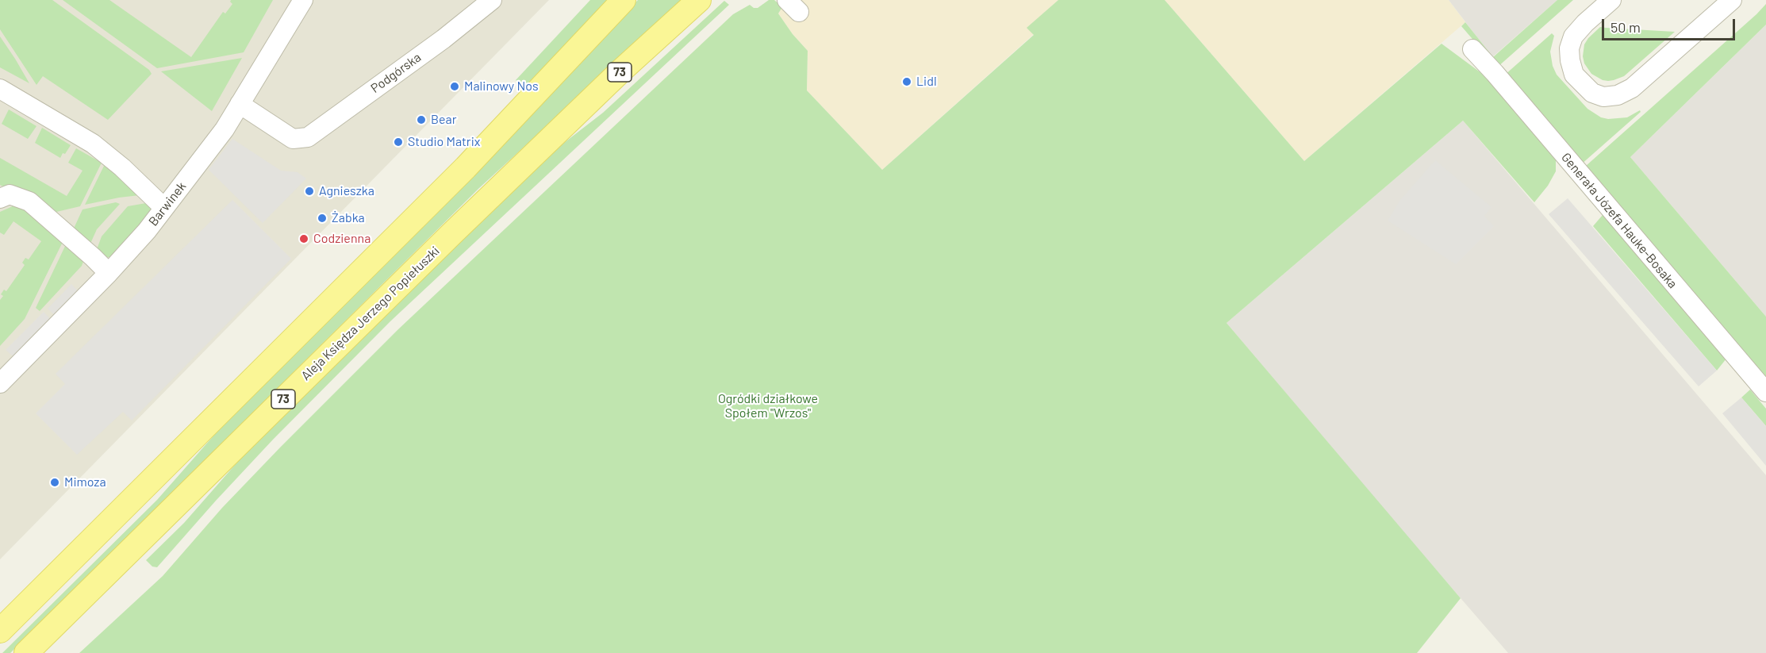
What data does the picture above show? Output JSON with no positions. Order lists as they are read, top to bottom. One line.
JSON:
{"streets":{"main road":["73","Aleja Księdza Jerzego Popiełuszki"],"street":["Podgórska","Barwinek","Generała Józefa Hauke-Bosaka"]},"crossings":[["Podgórska","Barwinek"]],"parks":["Ogródki działkowe Społem \"Wrzos\""],"places":["Lidl","Malinowy Nos","Bear","Studio Matrix","Agnieszka","Żabka","Codzienna","Mimoza"],"scale_bar":"50 m"}
